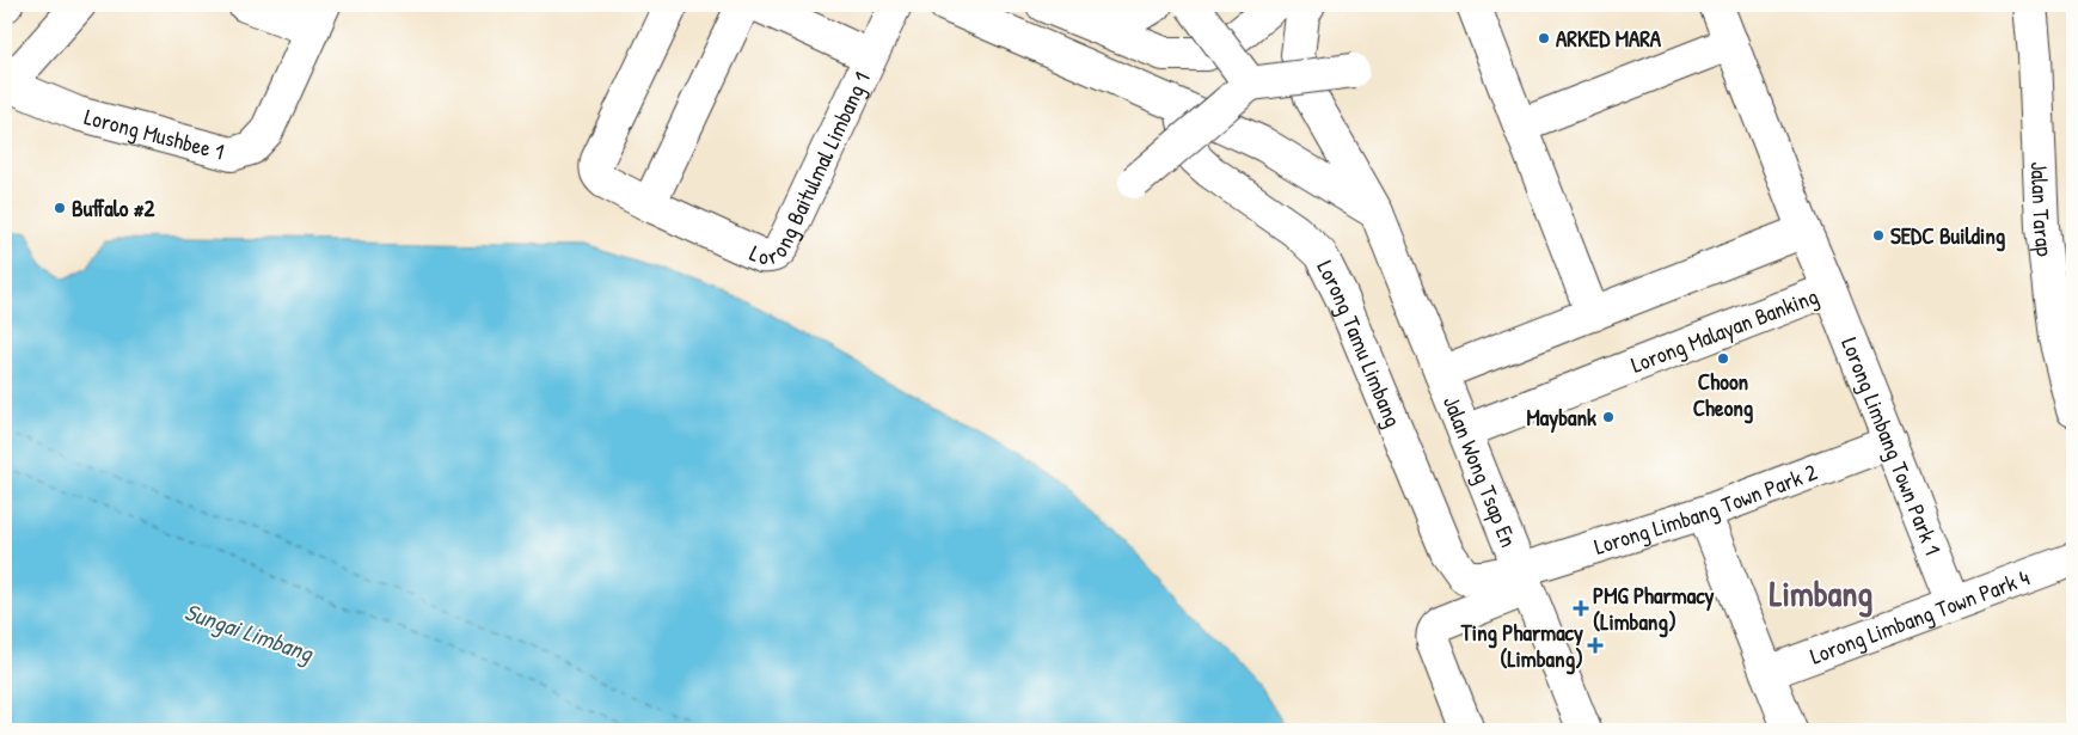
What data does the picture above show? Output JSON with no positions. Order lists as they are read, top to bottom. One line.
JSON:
{"streets":{"main road":["Lorong Mushbee 1","Lorong Baitulmal Limbang 1","Jalan Tarap","Lorong Malayan Banking","Lorong Tamu Limbang","Lorong Limbang Town Park 1","Jalan Wong Tsap En","Lorong Limbang Town Park 2","Lorong Limbang Town Park 4"]},"crossings":[["Lorong Malayan Banking","Lorong Limbang Town Park 1"],["Lorong Malayan Banking","Jalan Wong Tsap En"],["Lorong Tamu Limbang","Jalan Wong Tsap En"],["Lorong Tamu Limbang","Lorong Limbang Town Park 2"],["Lorong Limbang Town Park 1","Lorong Limbang Town Park 2"],["Lorong Limbang Town Park 1","Lorong Limbang Town Park 4"],["Jalan Wong Tsap En","Lorong Limbang Town Park 2"]],"districts":["Limbang"],"water":["Sungai Limbang"],"places":{"other":["ARKED MARA","Buffalo #2","SEDC Building","Choon Cheong","Maybank"],"health":["PMG Pharmacy (Limbang)","Ting Pharmacy (Limbang)"]}}
